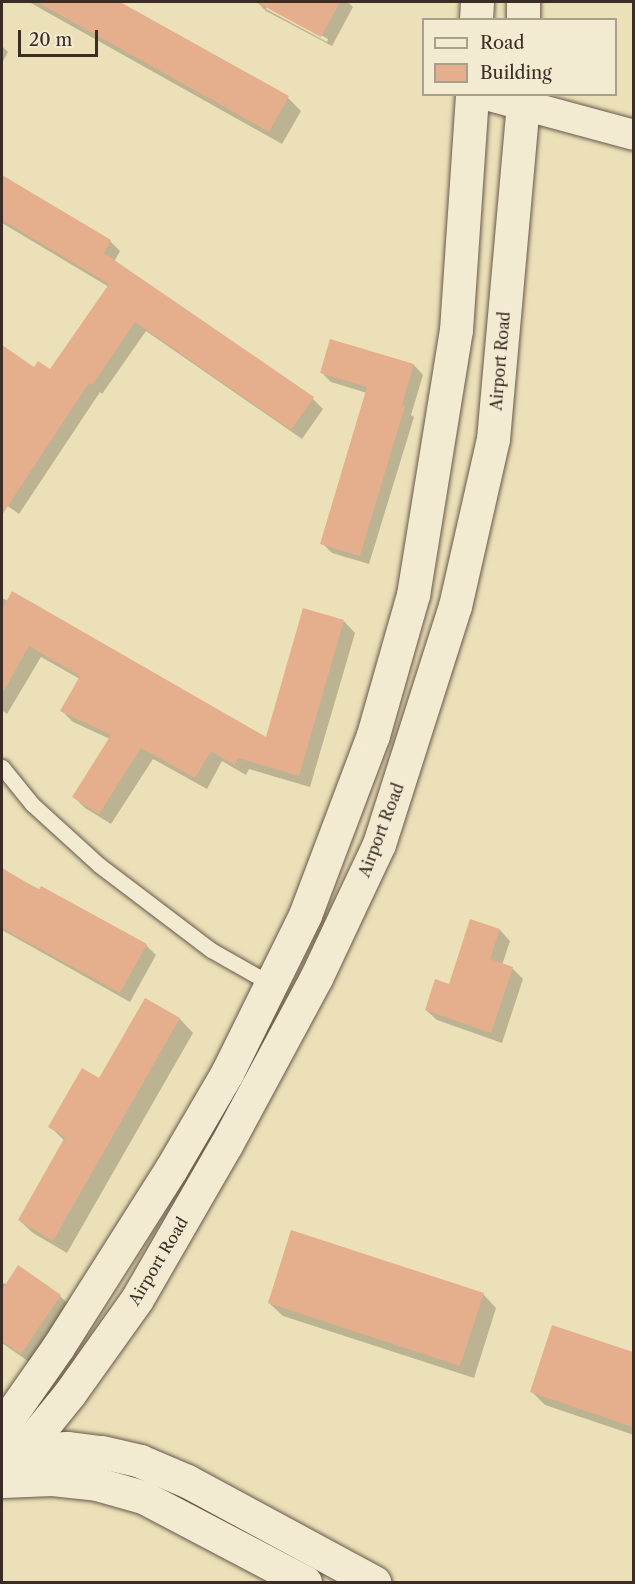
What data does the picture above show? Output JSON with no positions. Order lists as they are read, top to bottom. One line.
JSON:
{"streets":{"main road":["Airport Road"]},"legend":["Road","Building"],"scale_bar":"20 m"}
